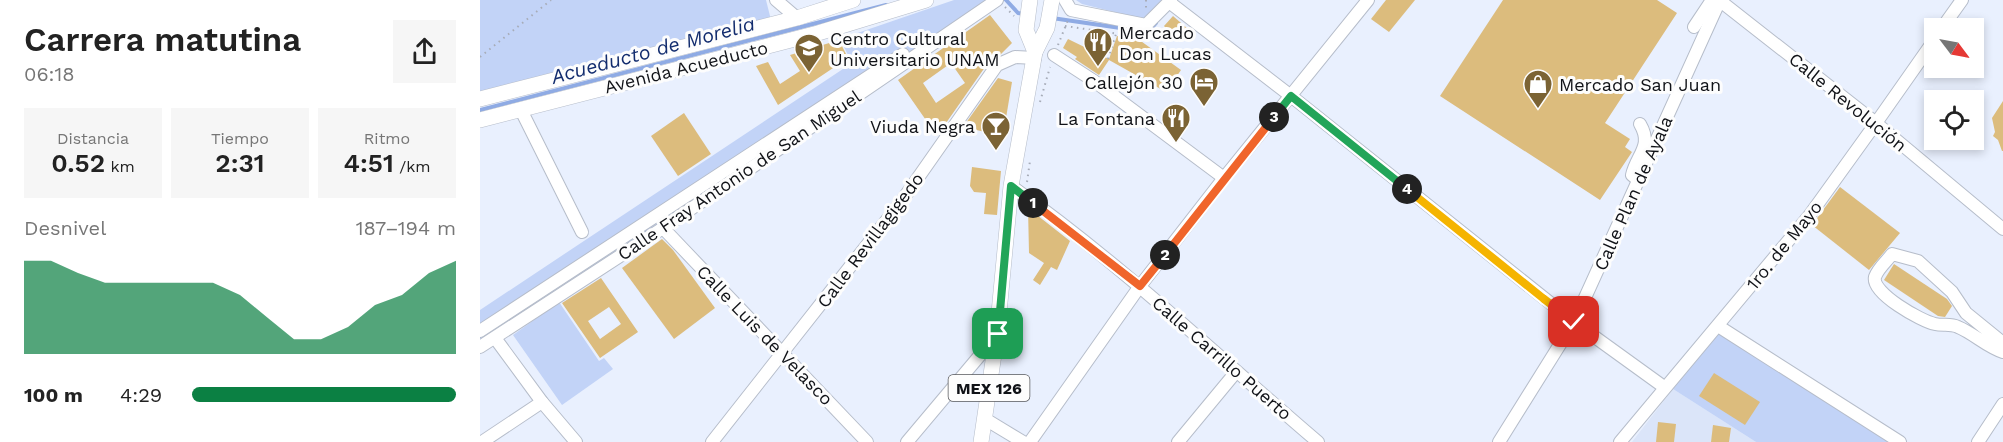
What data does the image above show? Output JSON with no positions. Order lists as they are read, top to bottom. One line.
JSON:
{"streets":{"main road":["Avenida Acueducto","MEX 126"],"street":["Calle Revolución","Calle Fray Antonio de San Miguel","Calle Plan de Ayala","Calle Revillagigedo","1ro. de Mayo","Calle Luis de Velasco","Calle Carrillo Puerto"]},"crossings":[["Calle Revolución","Calle Plan de Ayala"],["Calle Revolución","1ro. de Mayo"],["Calle Fray Antonio de San Miguel","Calle Luis de Velasco"],["Calle Revillagigedo","Calle Luis de Velasco"],["Calle Revillagigedo","MEX 126"],["Calle Carrillo Puerto","MEX 126"]],"water":["Acueducto de Morelia"],"places":{"restaurant":["Mercado Don Lucas","La Fontana"],"school or university":["Centro Cultural Universitario UNAM"],"hotel":["Callejón 30"],"shop":["Mercado San Juan"],"bar":["Viuda Negra"]},"north":"bottom right","page":{"heading":["Carrera matutina","06:18"],"stats":[["Distancia","0.52 km"],["Tiempo","2:31"],["Ritmo","4:51 /km"]],"pins":["3","4","1","2"],"chart":["Desnivel","187–194 m"],"list":[{"name":"100 m","note":"4:29"}]}}
